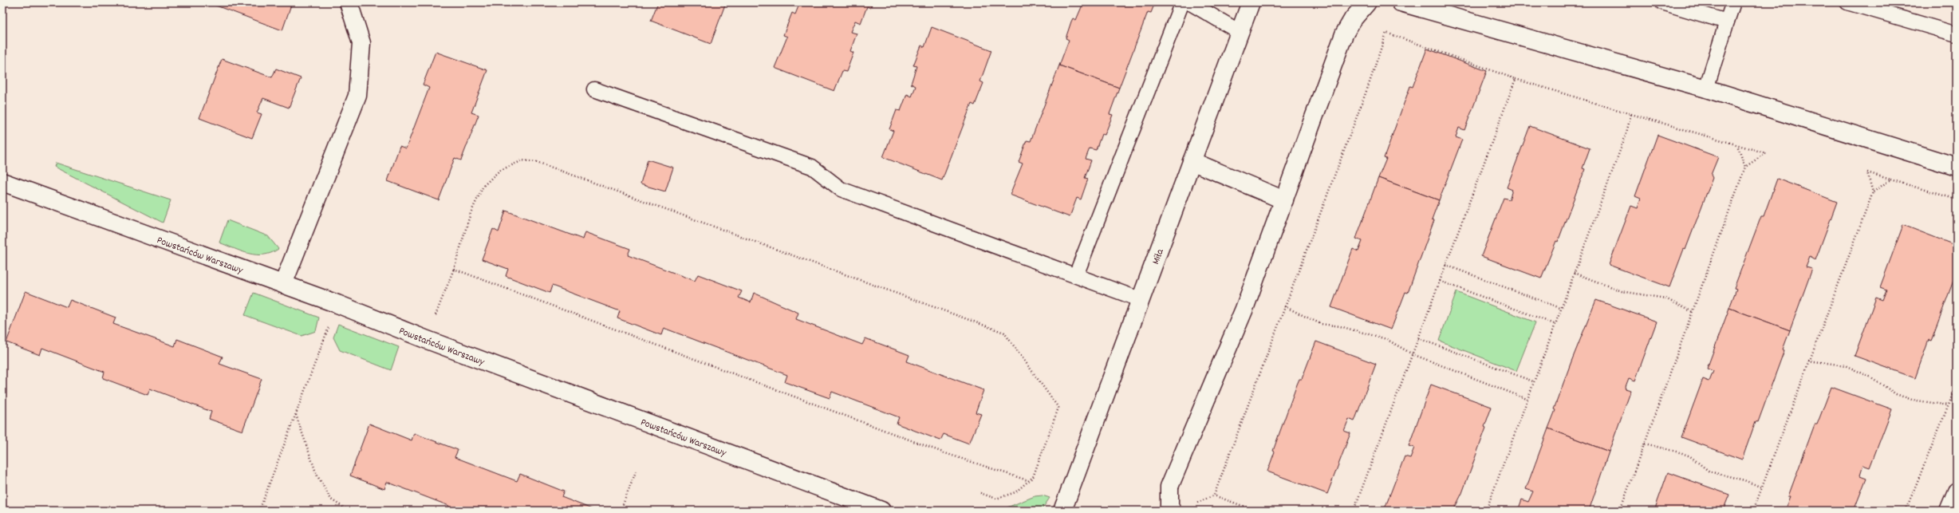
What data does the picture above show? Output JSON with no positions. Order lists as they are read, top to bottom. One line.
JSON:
{"streets":{"street":["Powstańców Warszawy","Miła"]}}
